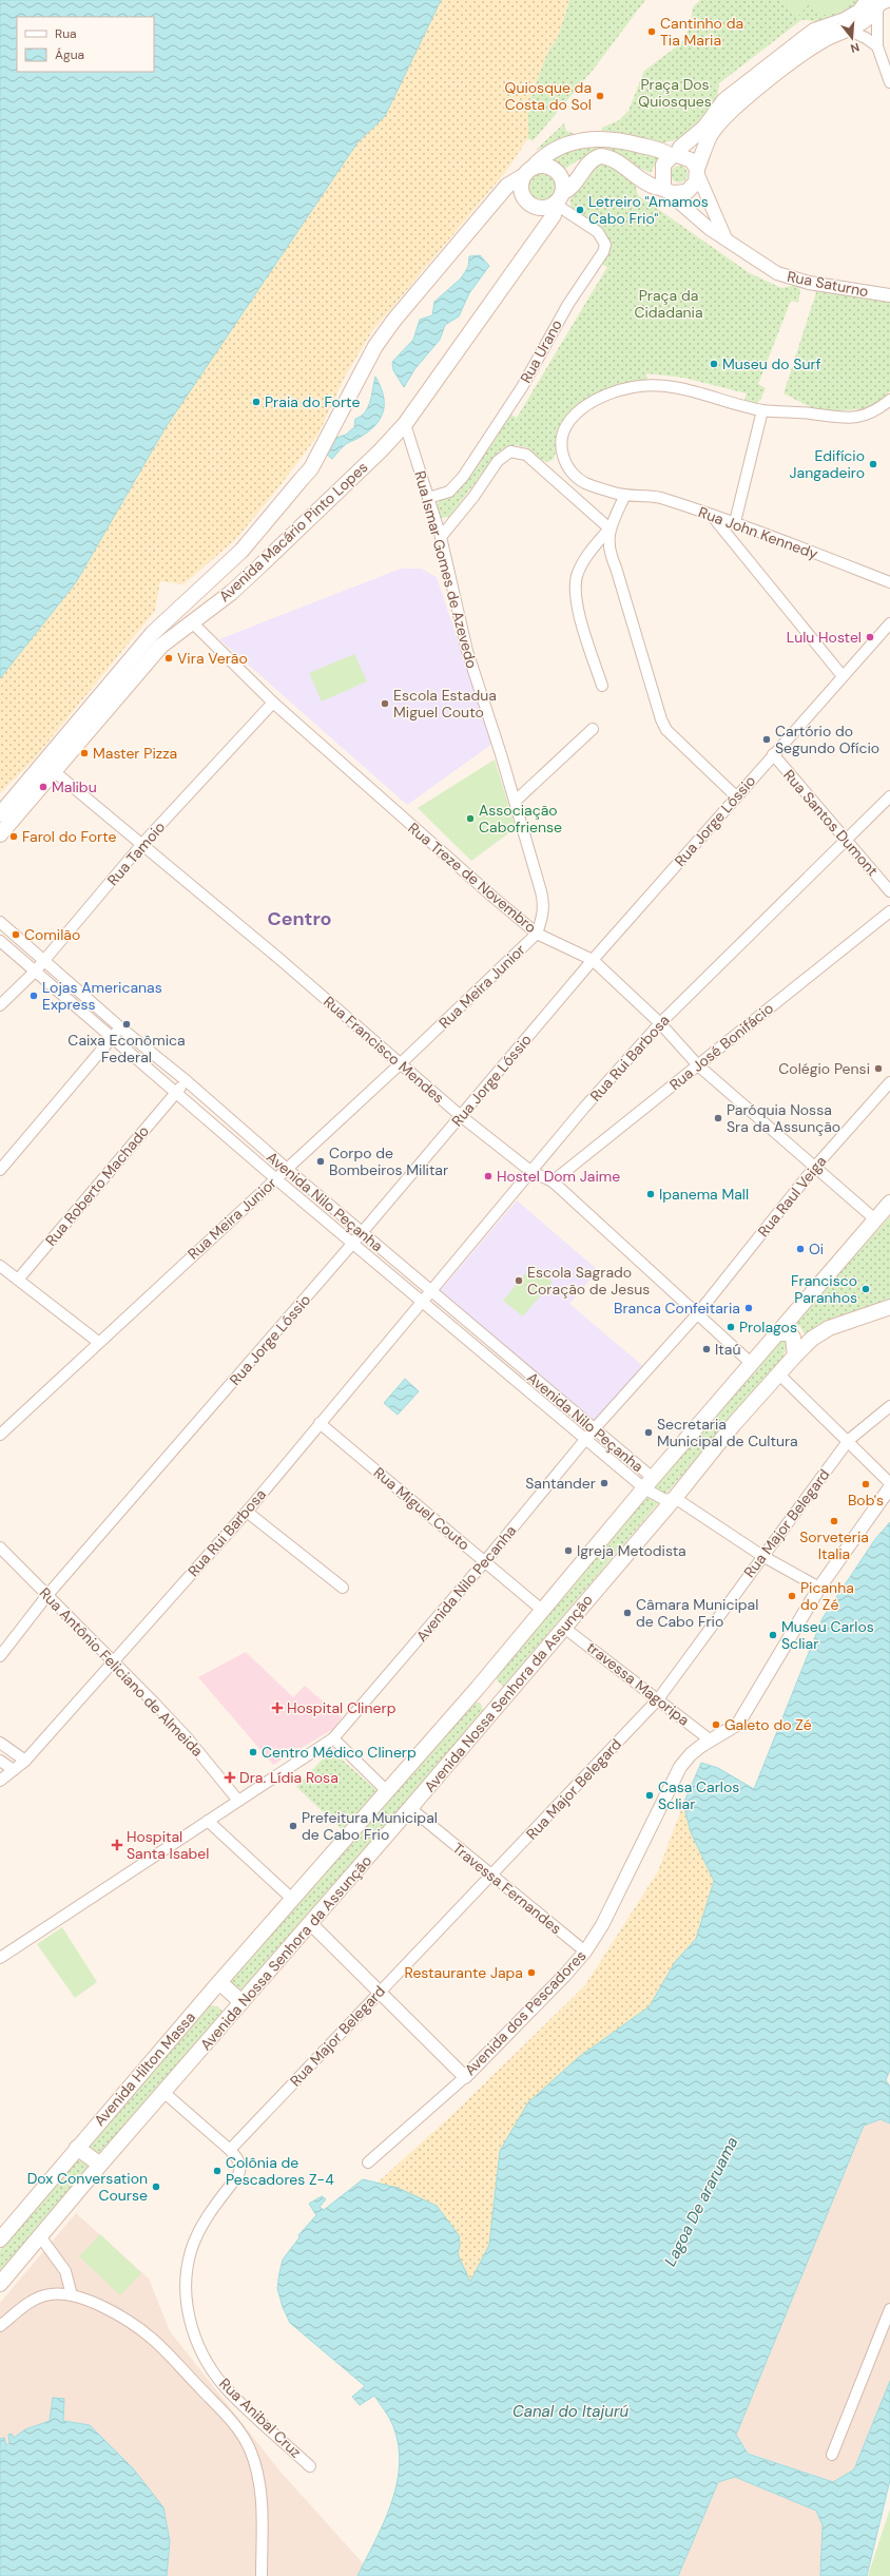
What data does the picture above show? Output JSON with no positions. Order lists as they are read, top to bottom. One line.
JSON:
{"streets":{"main road":["Avenida Macário Pinto Lopes","Avenida Nossa Senhora da Assunção","Avenida Hilton Massa"],"street":["Rua Saturno","Rua Urano","Rua John Kennedy","Rua Ismar Gomes de Azevedo","Rua Jorge Lóssio","Rua Santos Dumont","Rua Tamoio","Rua Treze de Novembro","Rua Meira Junior","Rua José Bonifácio","Rua Francisco Mendes","Rua Rui Barbosa","Rua Roberto Machado","Rua Raul Veiga","Avenida Nilo Peçanha","Rua Miguel Couto","Rua Major Belegard","Avenida Nilo Pecanha","Rua Antônio Feliciano de Almeida","travessa Magoripa","Travessa Fernandes","Avenida dos Pescadores","Rua Anibal Cruz"]},"crossings":[["Rua Saturno","Avenida Macário Pinto Lopes"],["Rua Urano","Avenida Macário Pinto Lopes"],["Rua Urano","Rua Ismar Gomes de Azevedo"],["Avenida Macário Pinto Lopes","Rua Ismar Gomes de Azevedo"],["Avenida Macário Pinto Lopes","Rua Treze de Novembro"],["Avenida Macário Pinto Lopes","Rua Francisco Mendes"],["Rua Ismar Gomes de Azevedo","Rua Treze de Novembro"],["Rua Ismar Gomes de Azevedo","Rua Meira Junior"],["Rua Jorge Lóssio","Rua Santos Dumont"],["Rua Jorge Lóssio","Rua Treze de Novembro"],["Rua Jorge Lóssio","Rua Francisco Mendes"],["Rua Jorge Lóssio","Avenida Nilo Peçanha"],["Rua Jorge Lóssio","Rua Antônio Feliciano de Almeida"],["Rua Santos Dumont","Rua Rui Barbosa"],["Rua Tamoio","Rua Treze de Novembro"],["Rua Tamoio","Rua Francisco Mendes"],["Rua Tamoio","Avenida Nilo Peçanha"],["Rua Treze de Novembro","Rua Meira Junior"],["Rua Treze de Novembro","Rua José Bonifácio"],["Rua Treze de Novembro","Rua Rui Barbosa"],["Rua Treze de Novembro","Rua Raul Veiga"],["Rua Treze de Novembro","Avenida Nossa Senhora da Assunção"],["Rua Meira Junior","Rua Francisco Mendes"],["Rua Meira Junior","Avenida Nilo Peçanha"],["Rua José Bonifácio","Rua Francisco Mendes"],["Rua Francisco Mendes","Rua Rui Barbosa"],["Rua Francisco Mendes","Rua Raul Veiga"],["Rua Francisco Mendes","Avenida Nilo Pecanha"],["Rua Francisco Mendes","Avenida Nossa Senhora da Assunção"],["Rua Rui Barbosa","Avenida Nilo Peçanha"],["Rua Rui Barbosa","Rua Miguel Couto"],["Rua Rui Barbosa","Rua Antônio Feliciano de Almeida"],["Rua Roberto Machado","Avenida Nilo Peçanha"],["Rua Raul Veiga","Avenida Nilo Pecanha"],["Avenida Nilo Peçanha","Avenida Nilo Pecanha"],["Avenida Nilo Peçanha","Avenida Nossa Senhora da Assunção"],["Rua Miguel Couto","Avenida Nilo Pecanha"],["Rua Miguel Couto","Avenida Nossa Senhora da Assunção"],["Rua Major Belegard","travessa Magoripa"],["Rua Major Belegard","Travessa Fernandes"],["Rua Major Belegard","Rua Anibal Cruz"],["Avenida Nilo Pecanha","Rua Antônio Feliciano de Almeida"],["travessa Magoripa","Avenida Nossa Senhora da Assunção"],["travessa Magoripa","Avenida dos Pescadores"],["Avenida Nossa Senhora da Assunção","Travessa Fernandes"],["Avenida Nossa Senhora da Assunção","Avenida Hilton Massa"],["Avenida Nossa Senhora da Assunção","Rua Anibal Cruz"],["Travessa Fernandes","Avenida dos Pescadores"]],"districts":["Centro"],"water":["Lagoa De araruama","Canal do Itajurú"],"parks":["Praça Dos Quiosques","Praça da Cidadania"],"places":{"other":["Cantinho da Tia Maria","Quiosque da Costa do Sol","Letreiro \"Amamos Cabo Frio\"","Museu do Surf","Praia do Forte","Edifício Jangadeiro","Lulu Hostel","Vira Verão","Escola Estadua Miguel Couto","Cartório do Segundo Ofício","Master Pizza","Malibu","Associação Cabofriense","Farol do Forte","Comilão","Lojas Americanas Express","Caixa Econômica Federal","Colégio Pensi","Paróquia Nossa Sra da Assunção","Corpo de Bombeiros Militar","Hostel Dom Jaime","Ipanema Mall","Oi","Escola Sagrado Coração de Jesus","Francisco Paranhos","Branca Confeitaria","Prolagos","Itaú","Secretaria Municipal de Cultura","Santander","Bob's","Sorveteria Italia","Igreja Metodista","Picanha do Zé","Câmara Municipal de Cabo Frio","Museu Carlos Scliar","Galeto do Zé","Centro Médico Clinerp","Casa Carlos Scliar","Prefeitura Municipal de Cabo Frio","Restaurante Japa","Colônia de Pescadores Z-4","Dox Conversation Course"],"health":["Hospital Clinerp","Dra. Lídia Rosa","Hospital Santa Isabel"]},"legend":["Rua","Água"],"north":"bottom"}
